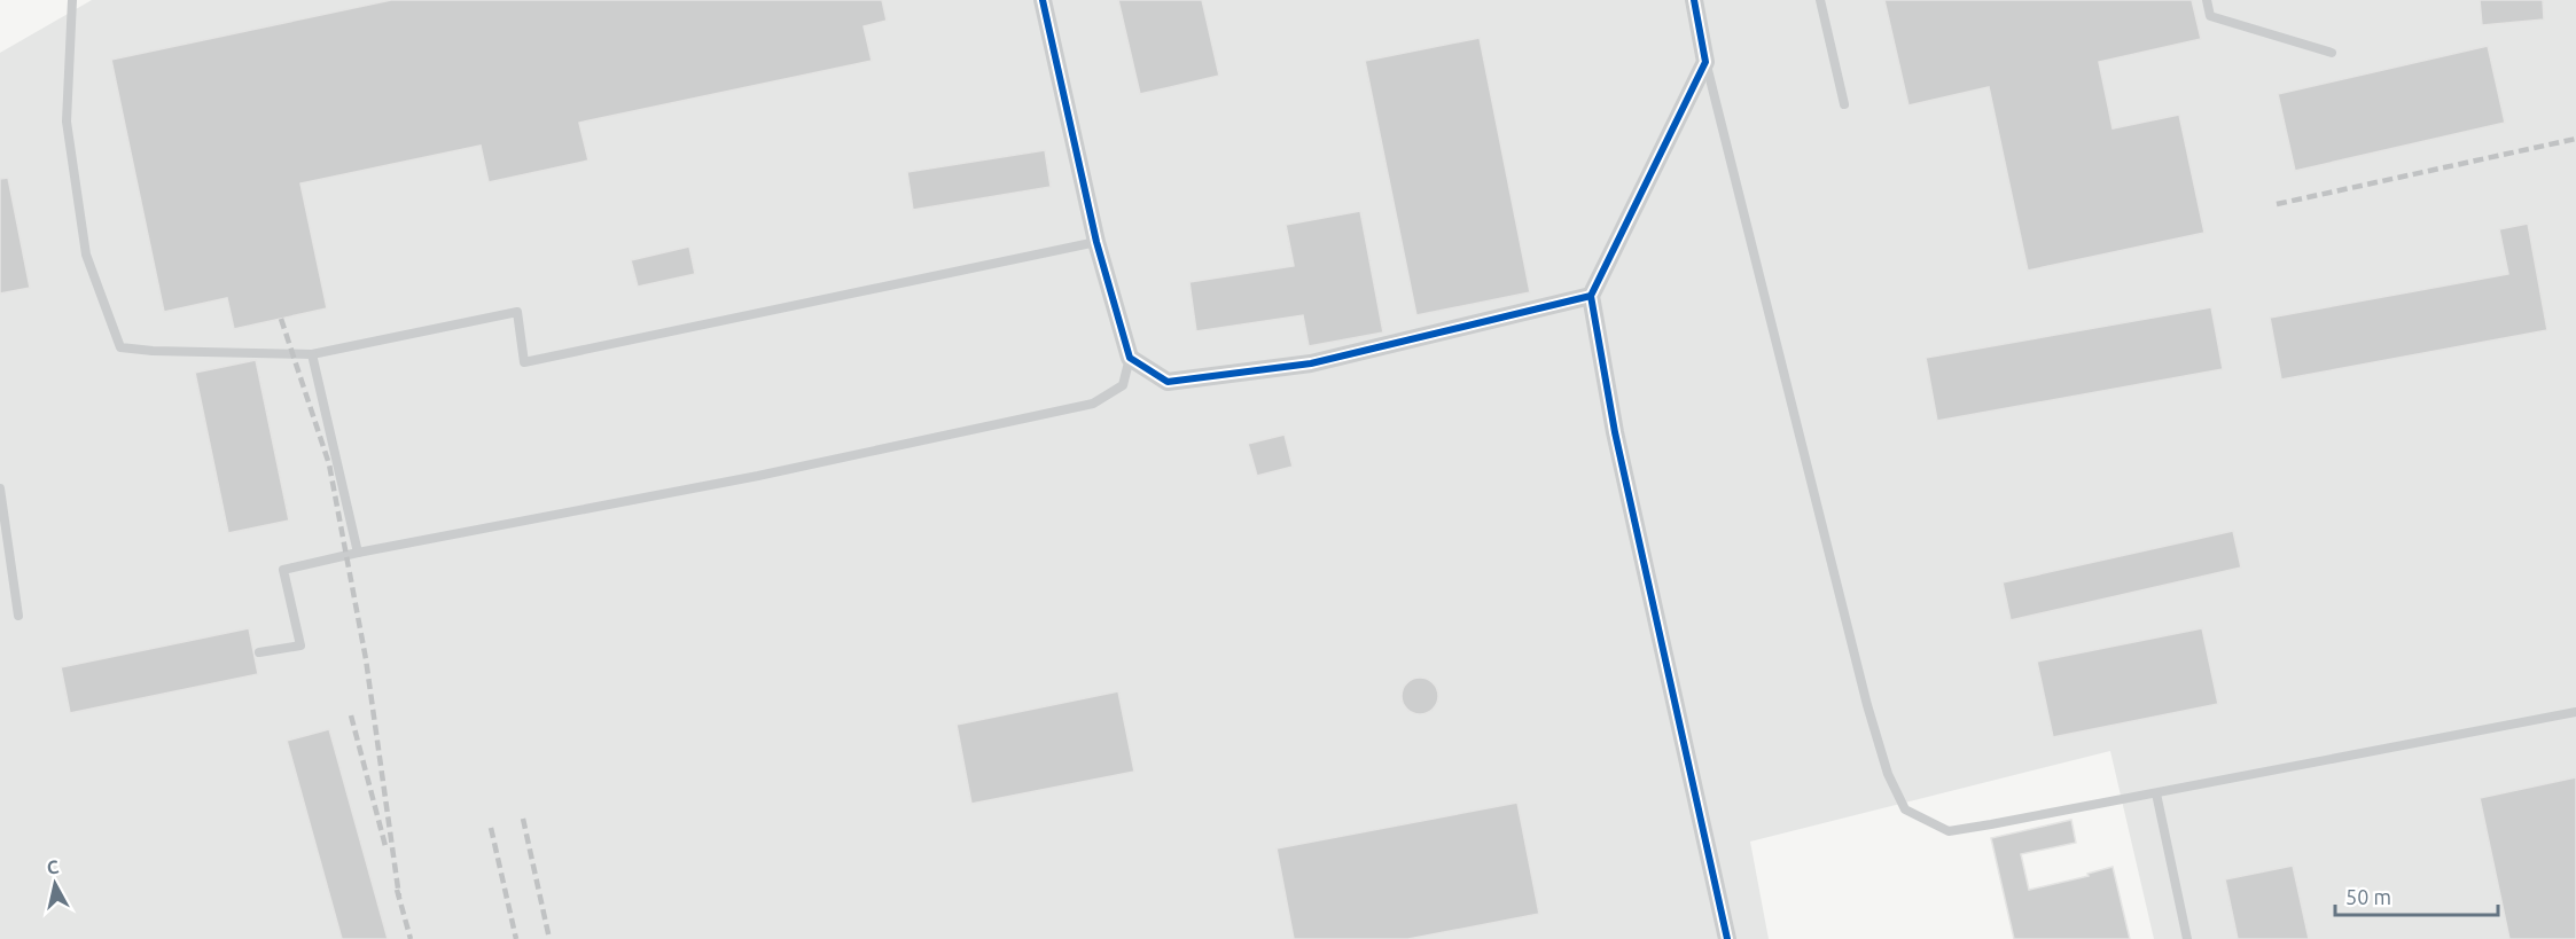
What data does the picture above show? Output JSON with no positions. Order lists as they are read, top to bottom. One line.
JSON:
{"scale_bar":"50 m","north":"top"}
